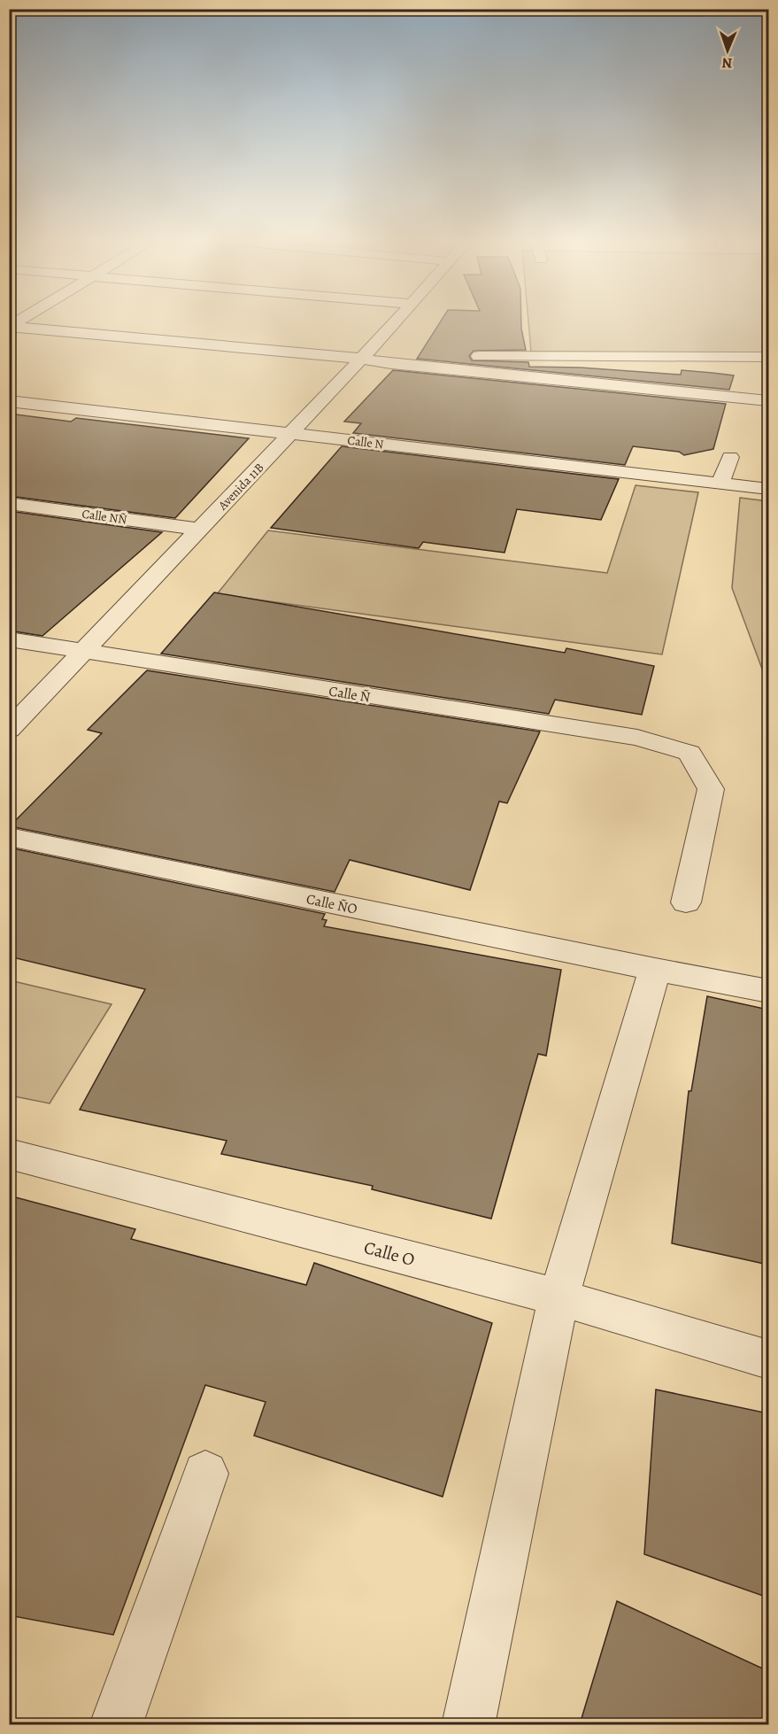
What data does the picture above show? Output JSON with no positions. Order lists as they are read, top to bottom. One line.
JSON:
{"streets":{"street":["Calle N","Avenida 11B","Calle NÑ","Calle Ñ","Calle ÑO","Calle O"]},"crossings":[["Calle N","Avenida 11B"],["Avenida 11B","Calle NÑ"],["Avenida 11B","Calle Ñ"]],"north":"bottom"}
